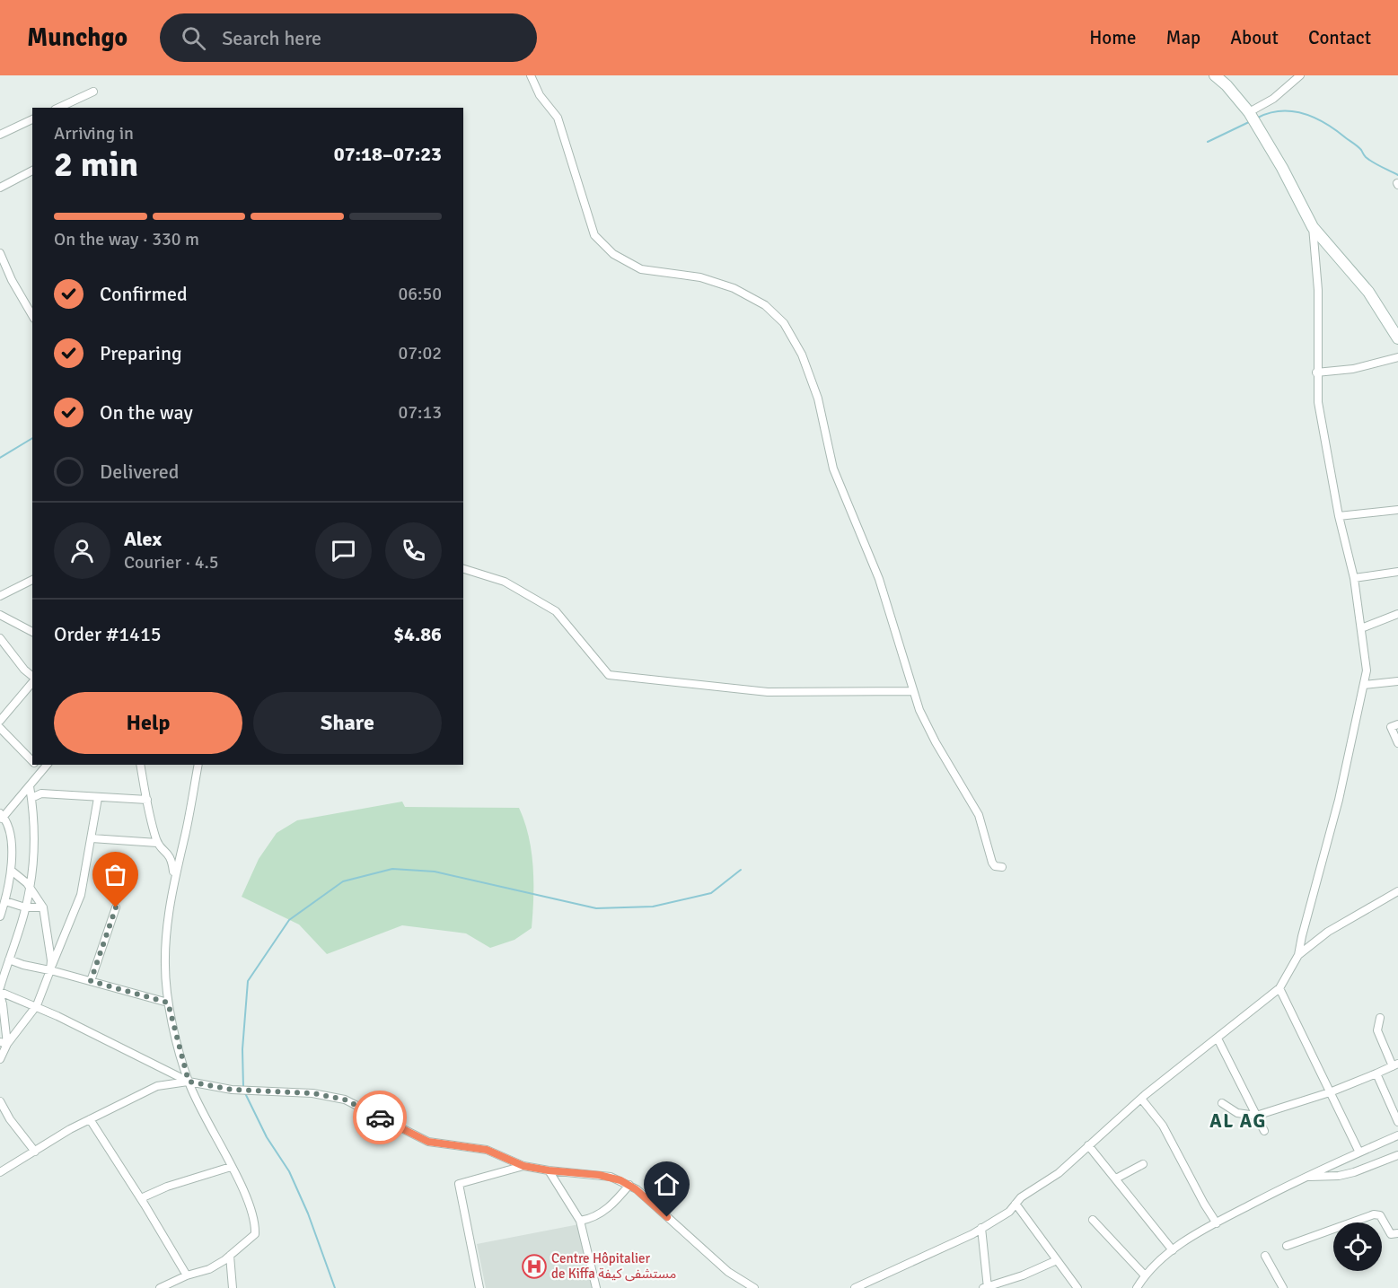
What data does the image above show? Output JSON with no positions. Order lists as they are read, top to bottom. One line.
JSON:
{"districts":["AL AG"],"places":{"hospital":["Centre Hôpitalier de Kiffa مستشفى كيفة"]},"page":{"header":"Munchgo","search":"Search here","nav":["Home","Map","About","Contact"],"heading":["2 min","Arriving in","07:18–07:23"],"panel":["Alex","Courier · 4.5","Order #1415","$4.86"],"bar":"On the way · 330 m","list":[["Confirmed","06:50"],["Preparing","07:02"],["On the way","07:13"],"Delivered"],"buttons":["Help","Share"]}}
